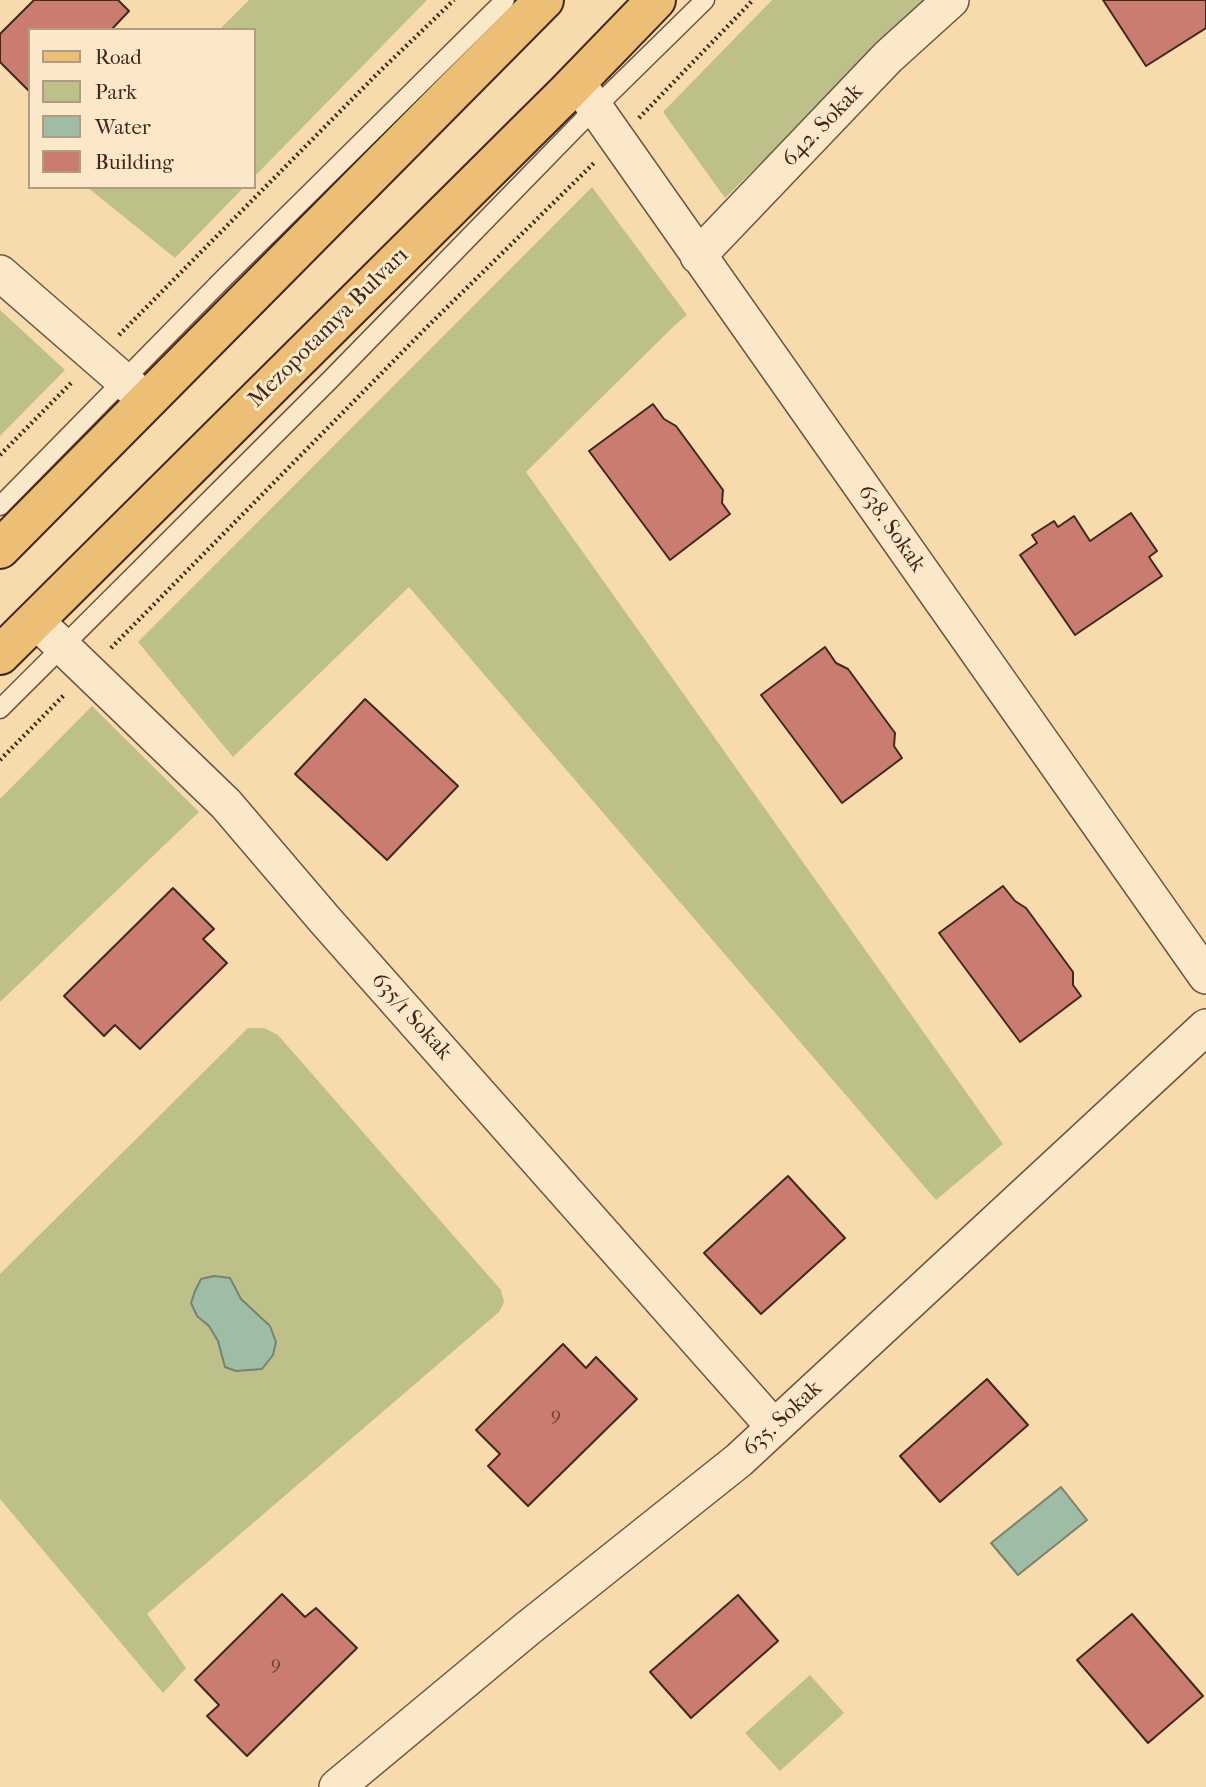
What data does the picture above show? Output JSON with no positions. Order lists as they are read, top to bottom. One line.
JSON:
{"streets":{"main road":["Mezopotamya Bulvarı"],"street":["642. Sokak","638. Sokak","635/1 Sokak","635. Sokak"]},"crossings":[["642. Sokak","638. Sokak"],["Mezopotamya Bulvarı","638. Sokak"],["Mezopotamya Bulvarı","635/1 Sokak"],["635/1 Sokak","635. Sokak"]],"house_numbers":["9","9"],"legend":["Road","Park","Water","Building"]}
